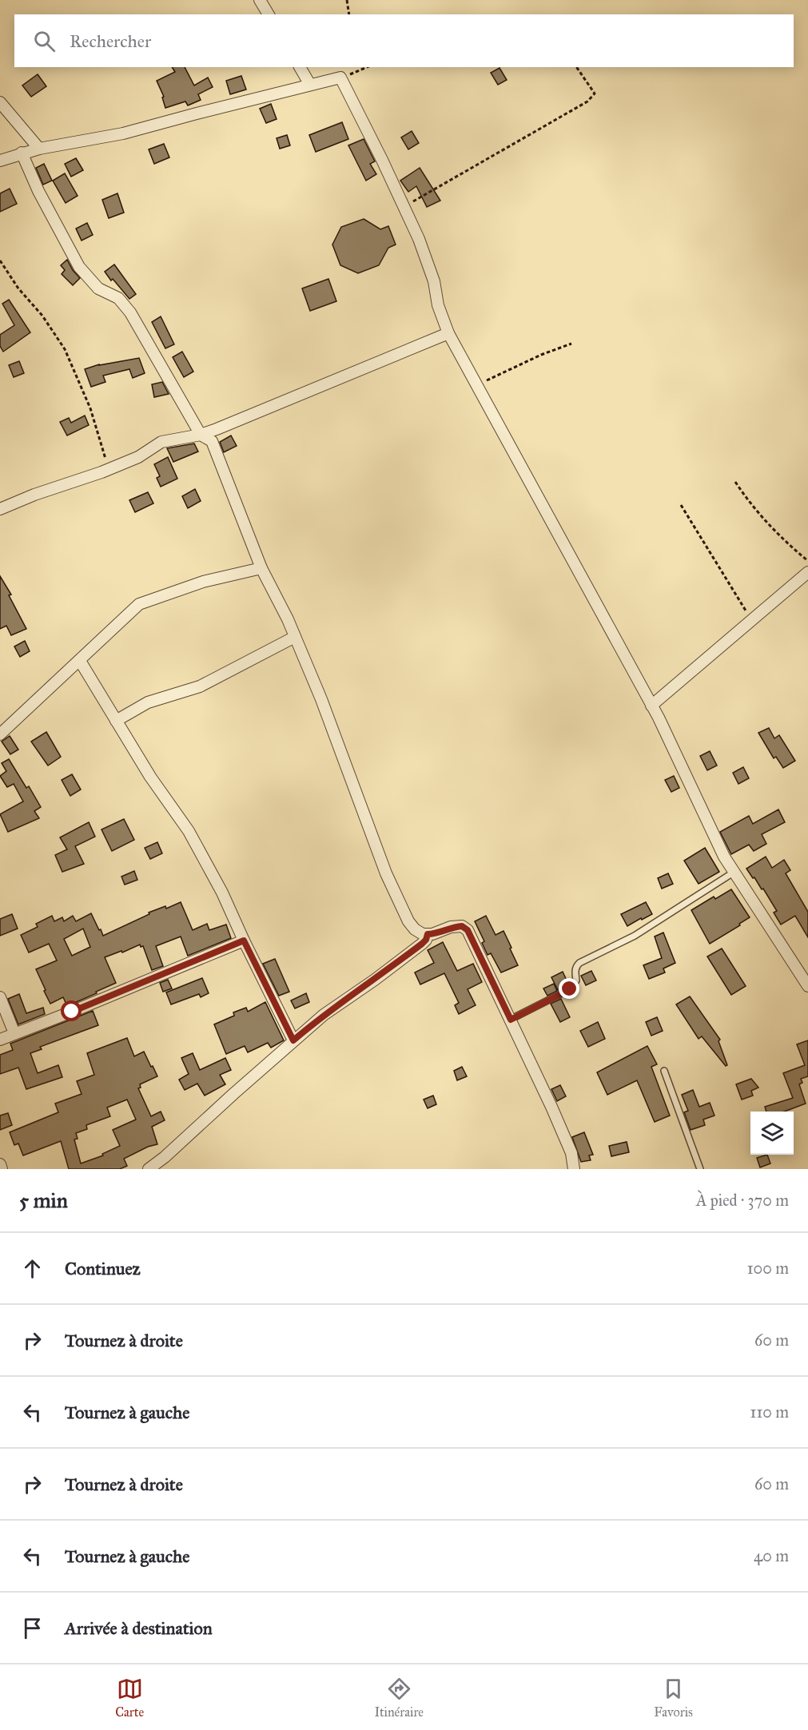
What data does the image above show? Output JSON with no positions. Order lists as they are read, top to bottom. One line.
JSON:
{"page":{"search":"Rechercher","heading":["5 min","À pied · 370 m"],"list":[["Continuez","100 m"],["Tournez à droite","60 m"],["Tournez à gauche","110 m"],["Tournez à droite","60 m"],["Tournez à gauche","40 m"],"Arrivée à destination"],"nav":["Carte","Itinéraire","Favoris"]}}
